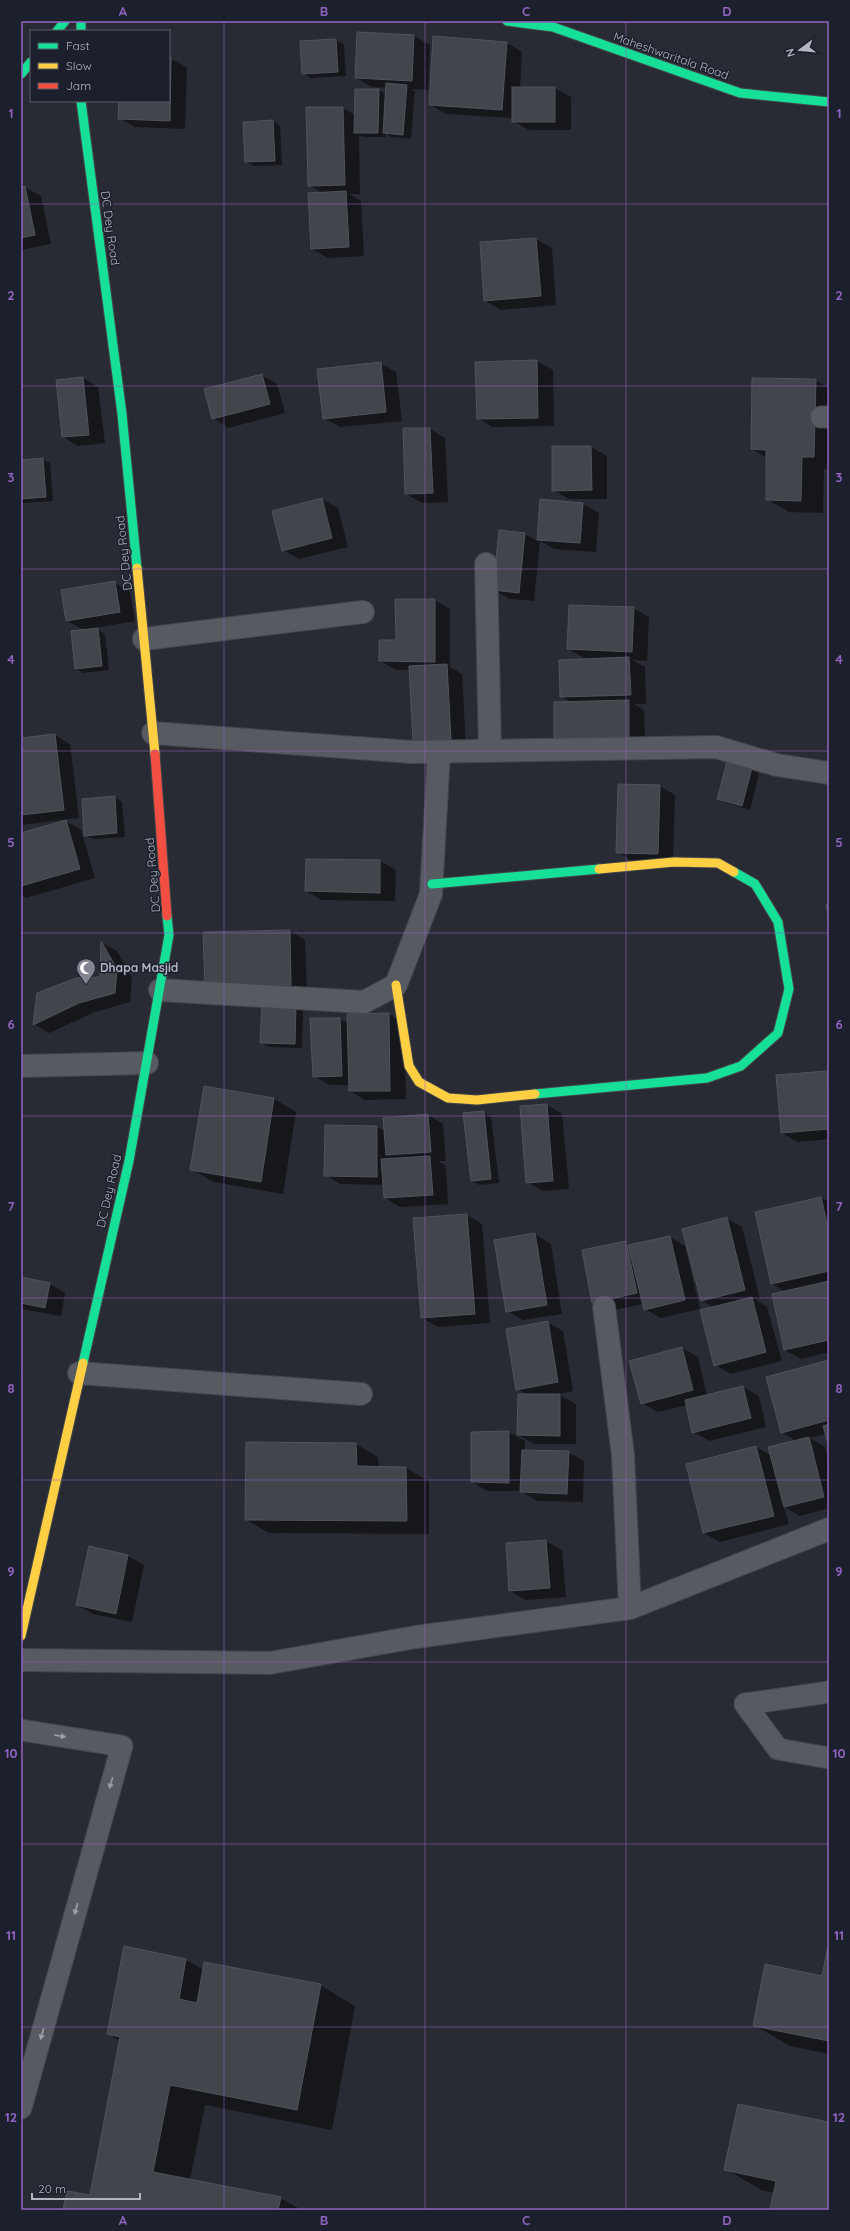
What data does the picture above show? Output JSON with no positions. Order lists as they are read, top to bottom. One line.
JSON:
{"streets":{"street":["Maheshwaritala Road","DC Dey Road"]},"places":{"mosque":["Dhapa Masjid"]},"legend":["Fast","Slow","Jam"],"scale_bar":"20 m","north":"left","grid":{"columns":["A","B","C","D"],"rows":["1","2","3","4","5","6","7","8","9","10","11","12"]}}
